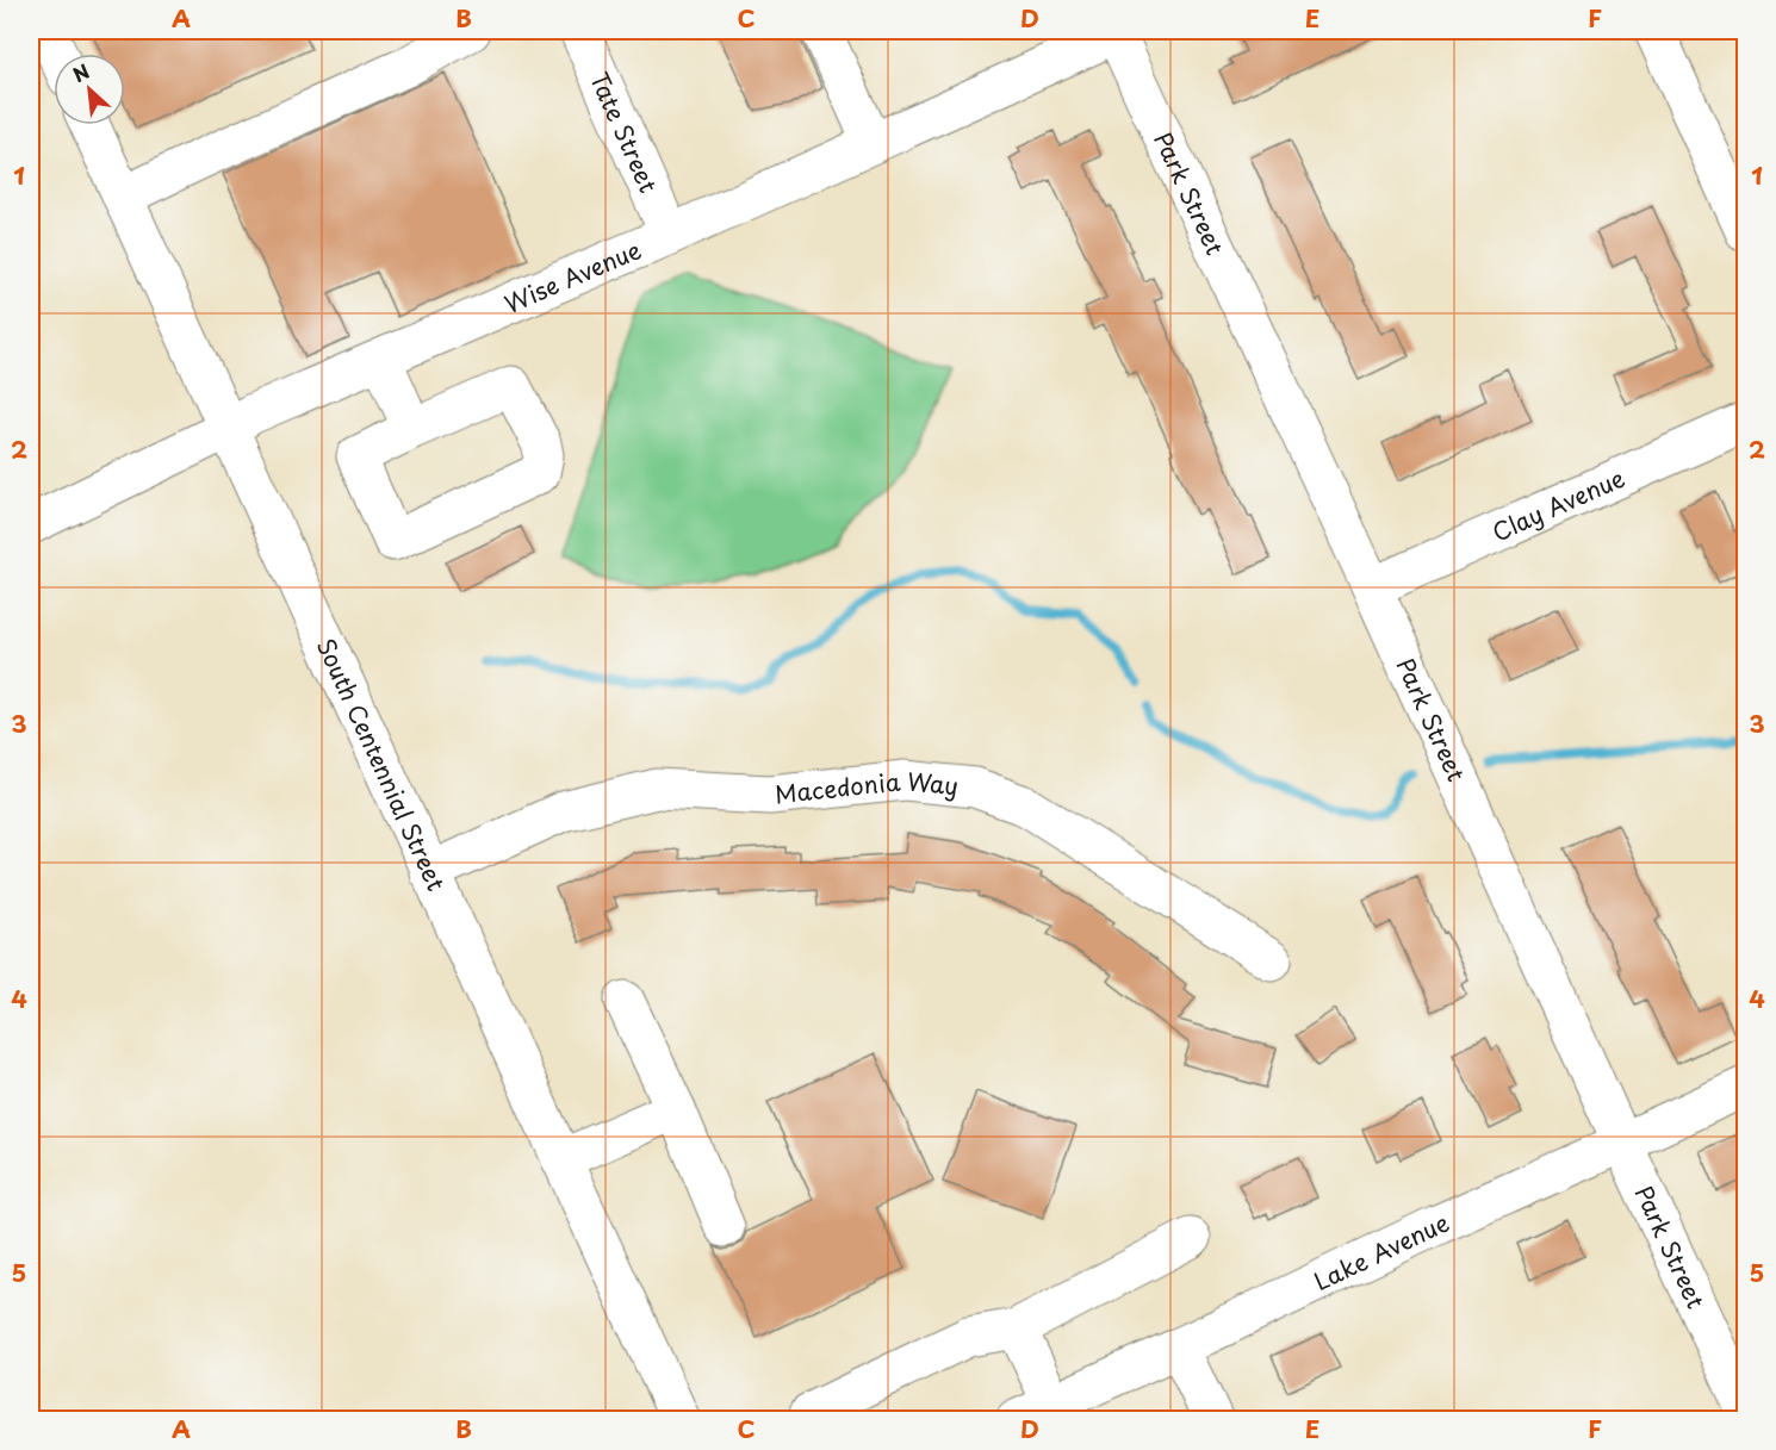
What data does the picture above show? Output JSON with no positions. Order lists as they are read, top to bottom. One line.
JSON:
{"streets":{"street":["Tate Street","Park Street","Wise Avenue","Clay Avenue","South Centennial Street","Macedonia Way","Lake Avenue"]},"crossings":[["Tate Street","Wise Avenue"],["Park Street","Wise Avenue"],["Park Street","Clay Avenue"],["Park Street","Lake Avenue"],["Wise Avenue","South Centennial Street"],["South Centennial Street","Macedonia Way"]],"north":"top left","grid":{"columns":["A","B","C","D","E","F"],"rows":["1","2","3","4","5"]}}
